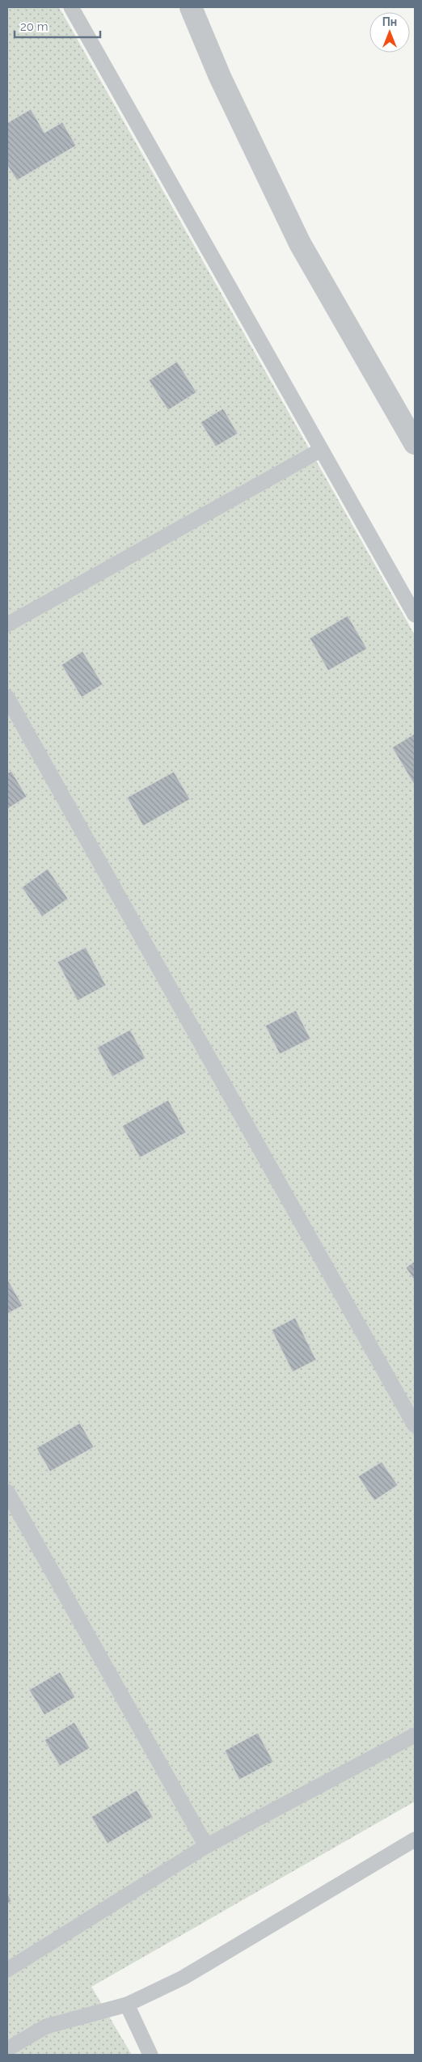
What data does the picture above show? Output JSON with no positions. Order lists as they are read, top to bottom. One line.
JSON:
{"scale_bar":"20 m","north":"top"}
